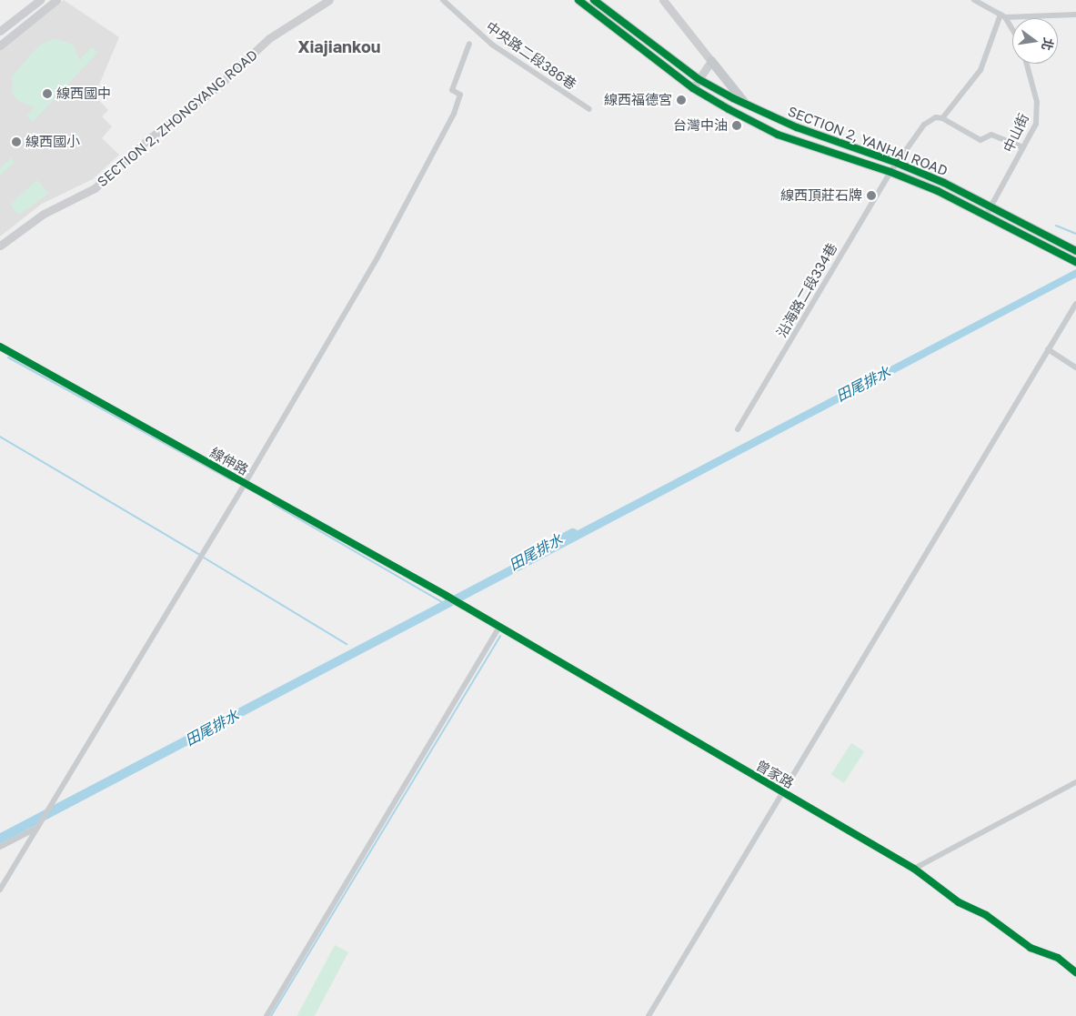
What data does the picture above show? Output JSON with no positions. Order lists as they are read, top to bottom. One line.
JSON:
{"streets":{"main road":["SECTION 2, YANHAI ROAD"],"street":["中央路二段386巷","SECTION 2, ZHONGYANG ROAD","中山街","沿海路二段334巷","線伸路","曾家路"]},"crossings":[["中山街","SECTION 2, YANHAI ROAD"],["SECTION 2, YANHAI ROAD","沿海路二段334巷"],["線伸路","曾家路"]],"districts":["Xiajiankou"],"water":["田尾排水"],"places":["線西國中","線西福德宮","台灣中油","線西國小","線西頂莊石牌"],"north":"right"}
